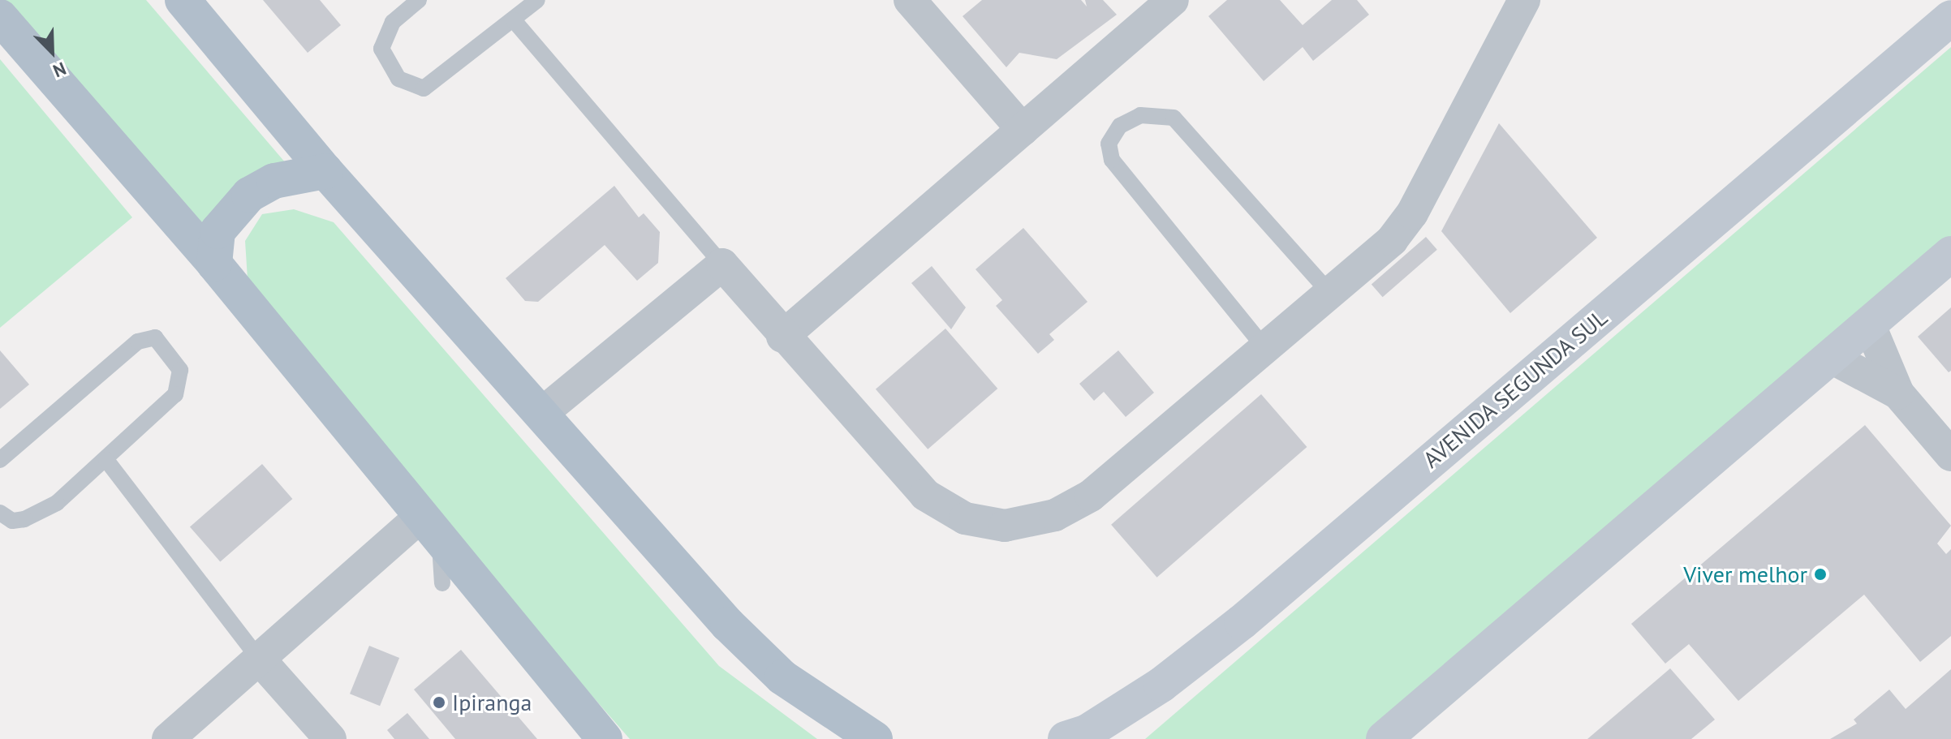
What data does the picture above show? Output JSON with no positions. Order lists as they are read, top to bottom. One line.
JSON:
{"streets":{"main road":["AVENIDA SEGUNDA SUL"]},"places":["Viver melhor","Ipiranga"],"north":"bottom right"}
